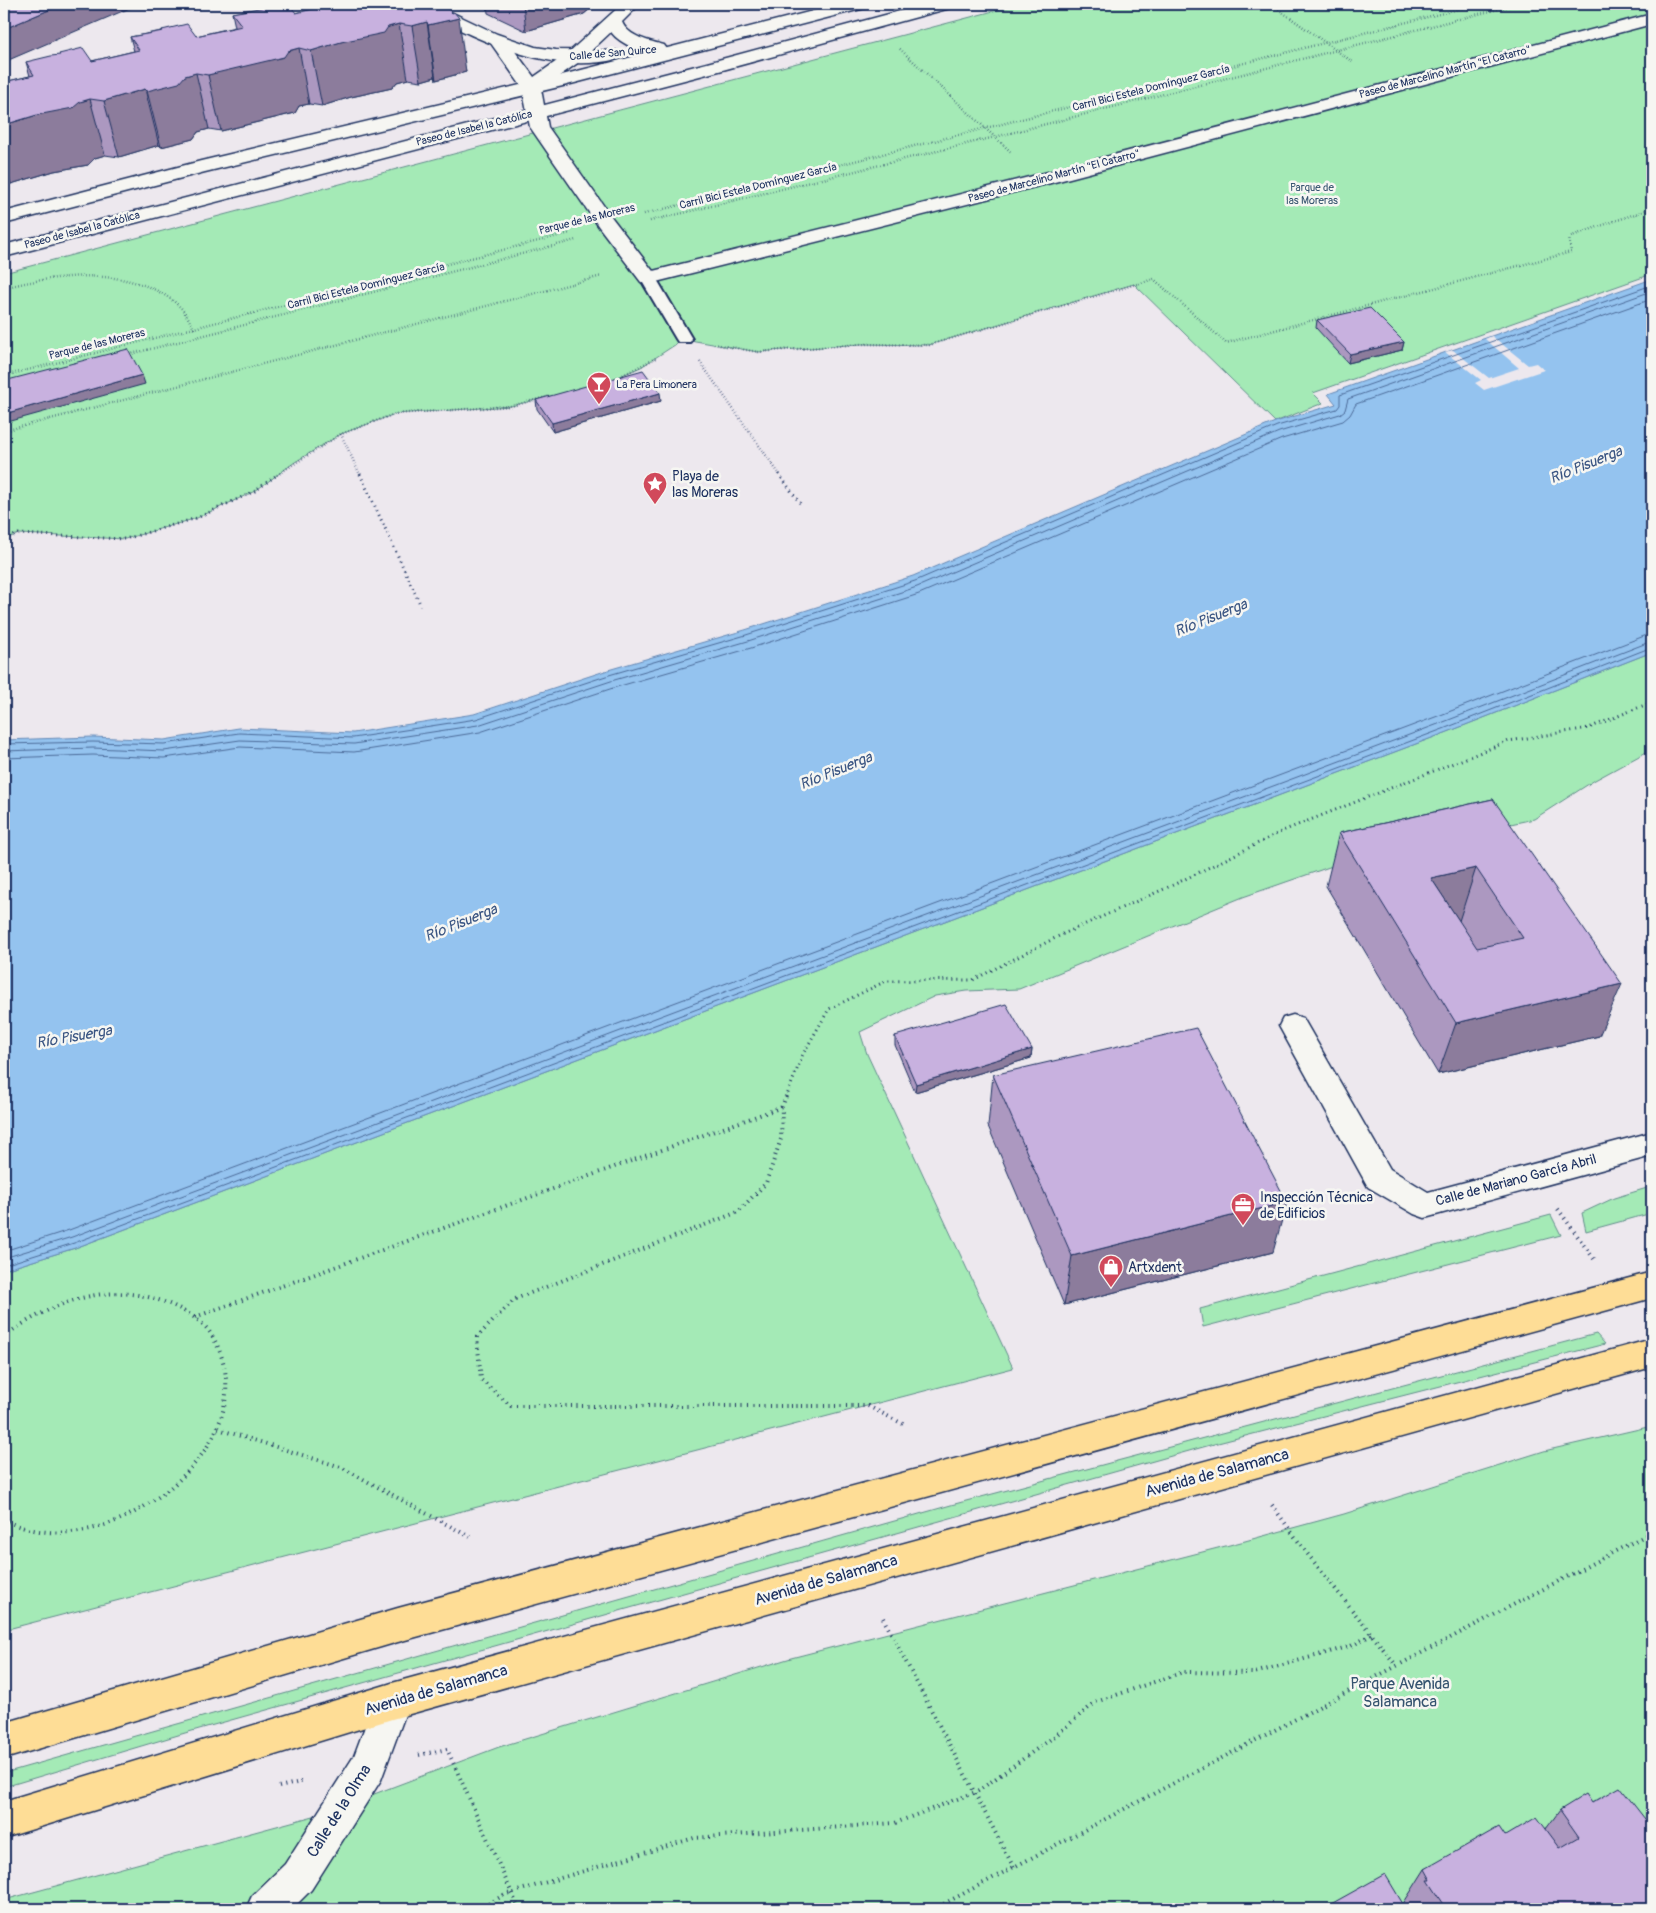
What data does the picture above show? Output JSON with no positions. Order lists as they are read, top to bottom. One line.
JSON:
{"streets":{"highway":["Avenida de Salamanca"],"street":["Calle de San Quirce","Paseo de Marcelino Martín \"El Catarro\"","Paseo de Isabel la Católica","Calle de Mariano García Abril","Calle de la Olma"],"path":["Carril Bici Estela Domínguez García","Parque de las Moreras"]},"crossings":[["Calle de San Quirce","Paseo de Isabel la Católica"],["Carril Bici Estela Domínguez García","Parque de las Moreras"],["Avenida de Salamanca","Calle de la Olma"]],"water":["Río Pisuerga"],"parks":["Parque de las Moreras","Parque Avenida Salamanca"],"places":{"bar":["La Pera Limonera"],"place":["Playa de las Moreras"],"office":["Inspección Técnica de Edificios"],"shop":["Artxdent"]}}
